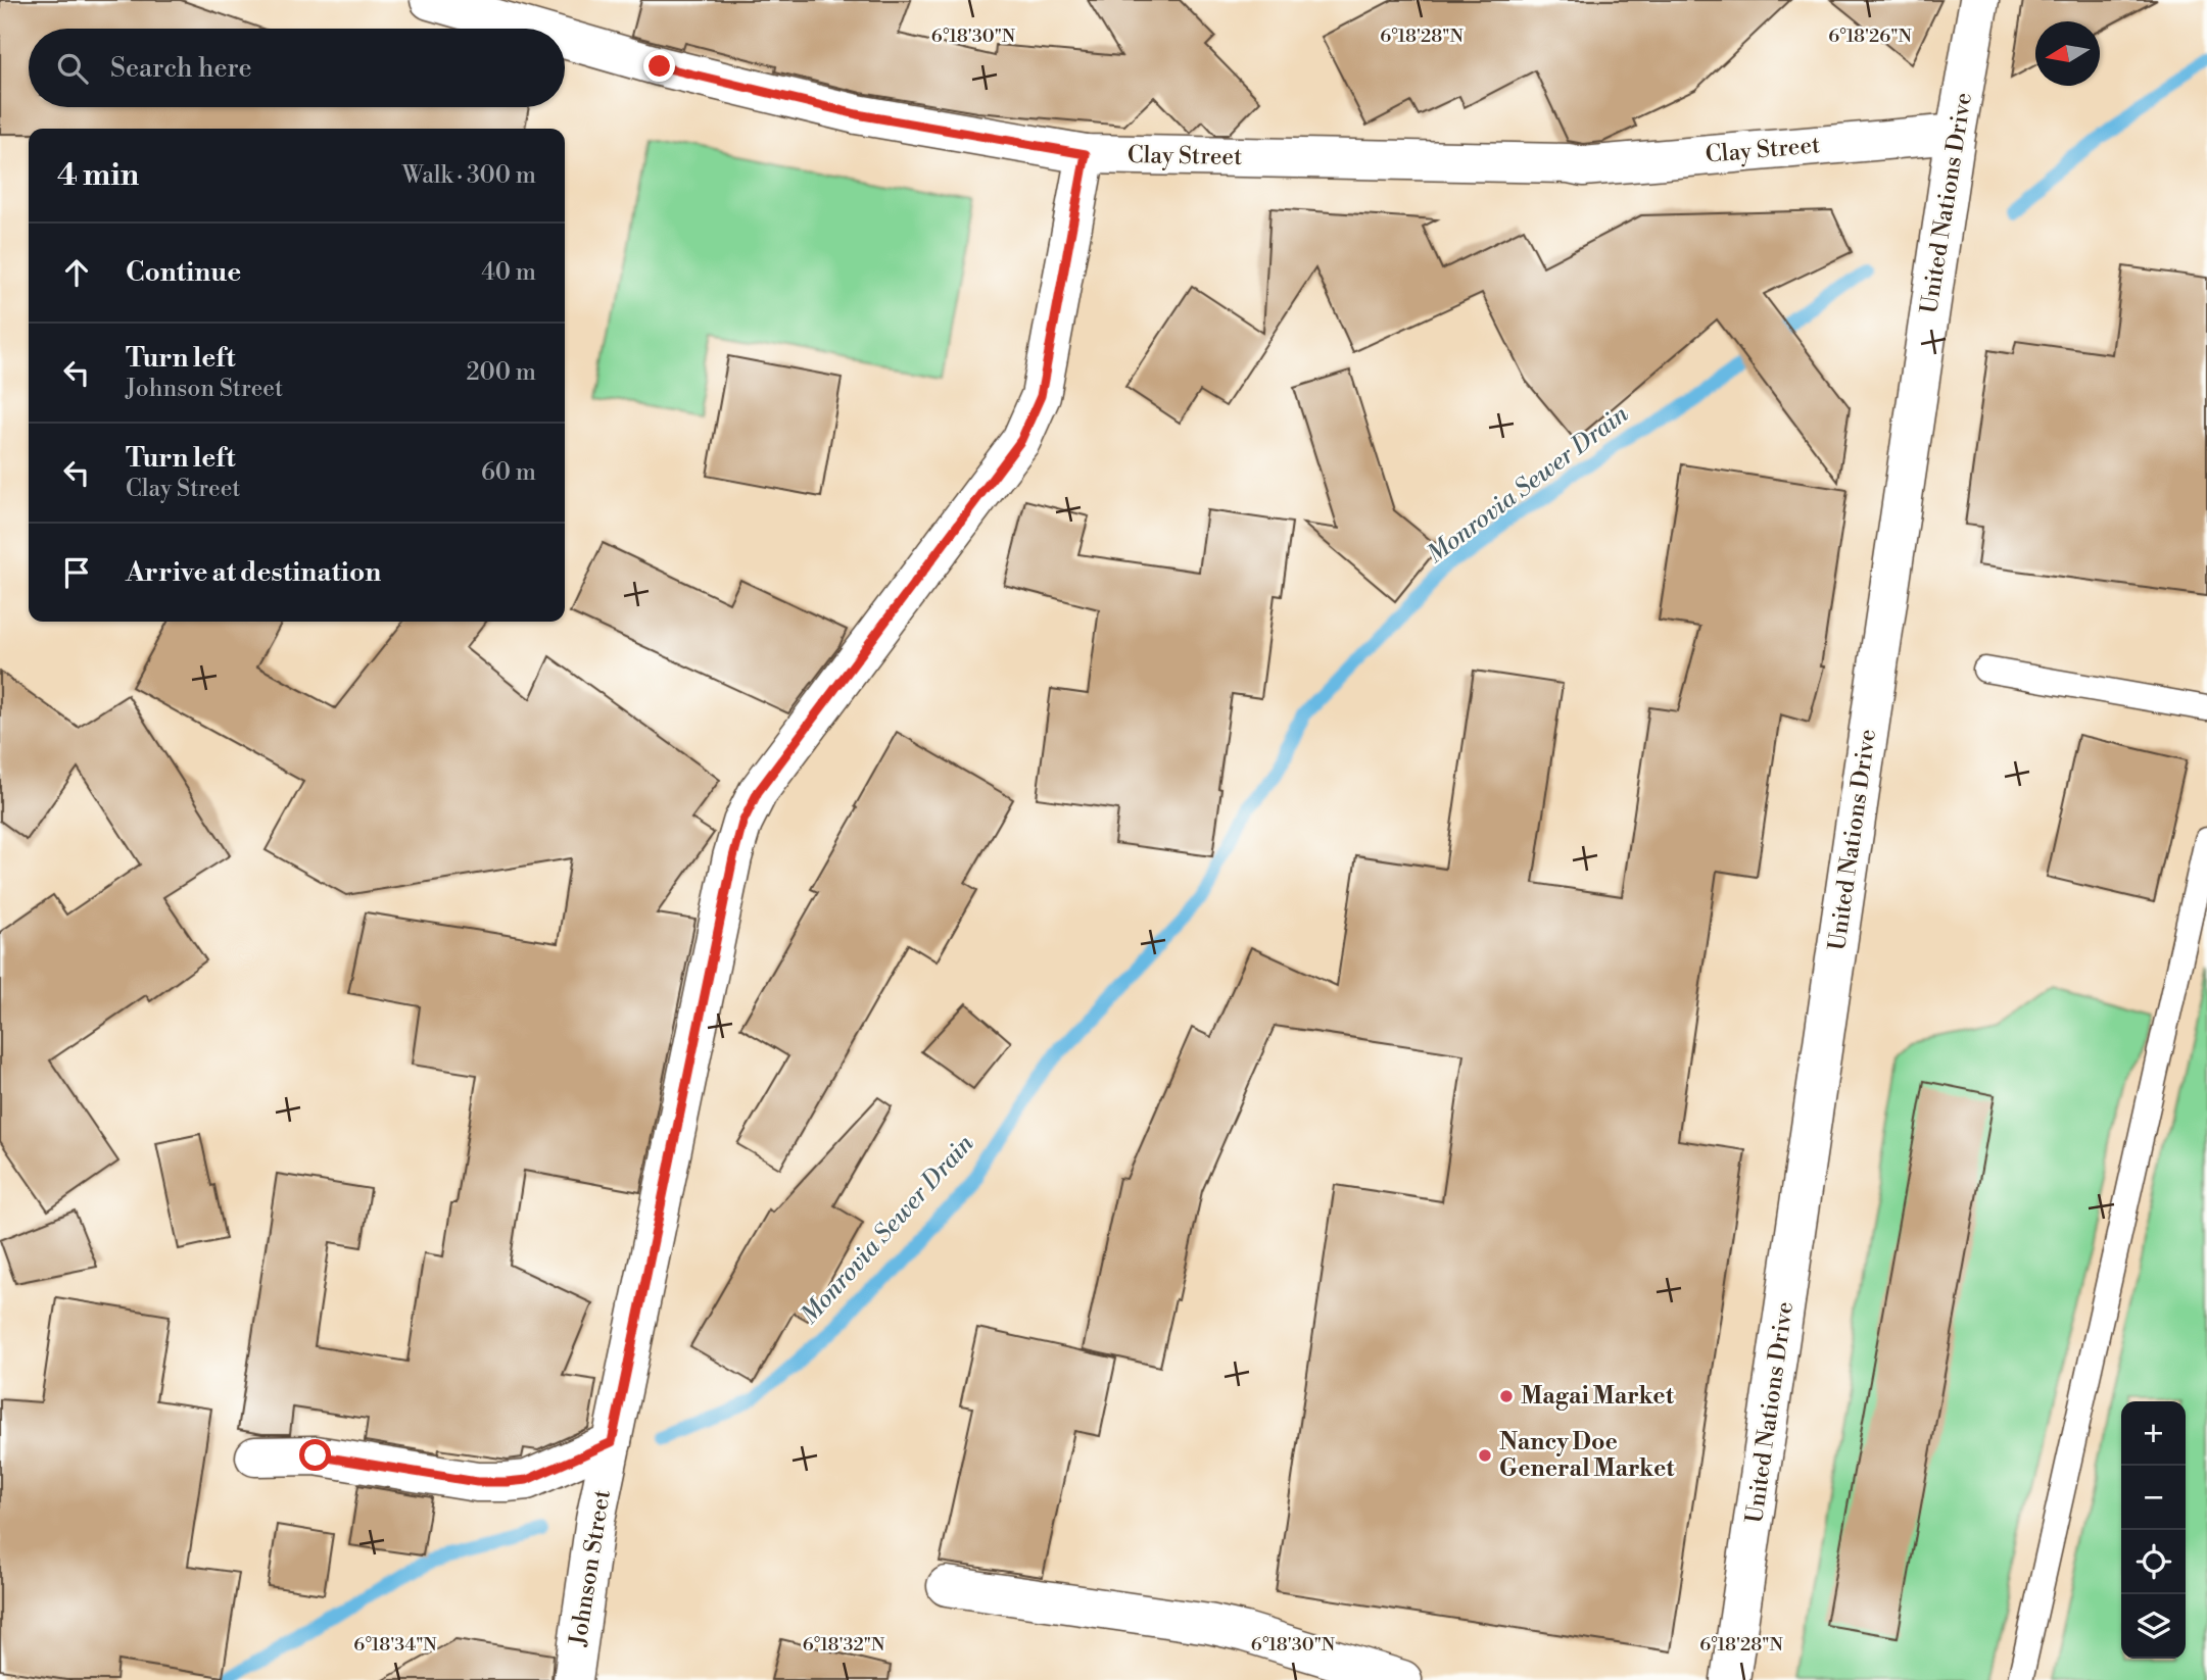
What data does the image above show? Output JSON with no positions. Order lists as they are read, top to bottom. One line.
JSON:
{"streets":{"street":["Clay Street","United Nations Drive","Johnson Street"]},"crossings":[["Clay Street","United Nations Drive"],["Clay Street","Johnson Street"]],"water":["Monrovia Sewer Drain"],"places":["Magai Market","Nancy Doe General Market"],"north":"left","page":{"search":"Search here","heading":["4 min","Walk · 300 m"],"list":[["Continue","40 m"],["Turn left","Johnson Street","200 m"],["Turn left","Clay Street","60 m"],"Arrive at destination"],"map_buttons":["+","−"]},"coordinates":["6°18'30\"N","6°18'28\"N","6°18'26\"N","6°18'34\"N","6°18'32\"N"]}
